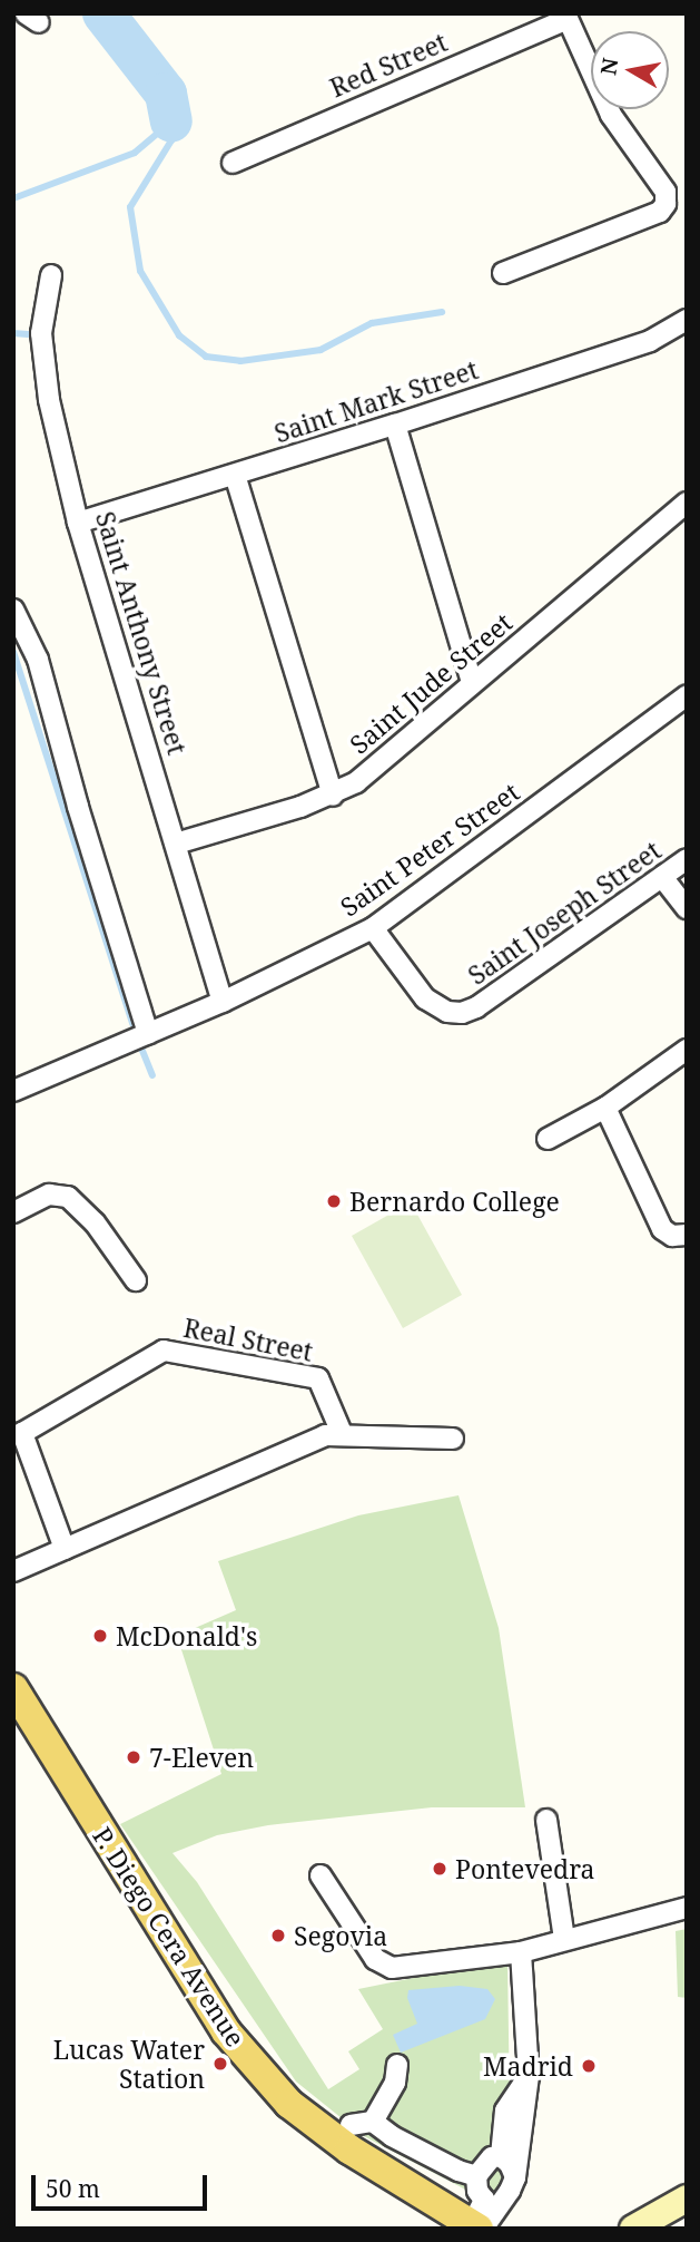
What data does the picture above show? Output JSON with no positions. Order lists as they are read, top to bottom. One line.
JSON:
{"streets":{"main road":["P. Diego Cera Avenue"],"street":["Red Street","Saint Mark Street","Saint Anthony Street","Saint Jude Street","Saint Peter Street","Saint Joseph Street","Real Street"]},"crossings":[["Saint Mark Street","Saint Anthony Street"],["Saint Anthony Street","Saint Jude Street"],["Saint Anthony Street","Saint Peter Street"],["Saint Peter Street","Saint Joseph Street"]],"places":["Bernardo College","McDonald's","7-Eleven","Pontevedra","Segovia","Lucas Water Station","Madrid"],"scale_bar":"50 m","north":"left"}
